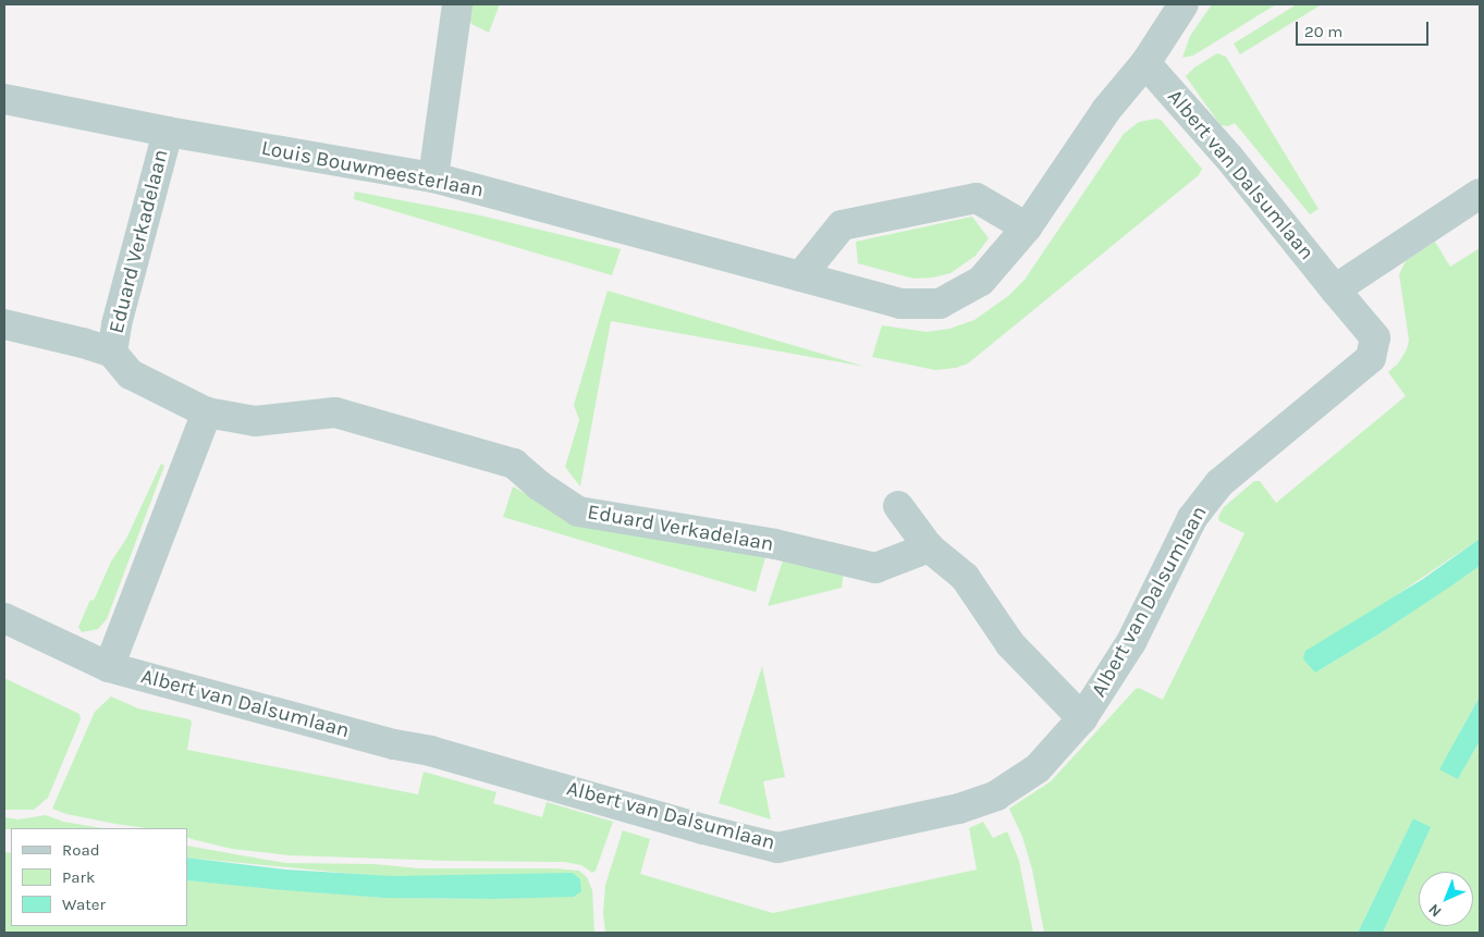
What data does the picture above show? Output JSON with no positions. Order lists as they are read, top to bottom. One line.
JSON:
{"streets":{"street":["Louis Bouwmeesterlaan","Albert van Dalsumlaan","Eduard Verkadelaan"]},"crossings":[["Louis Bouwmeesterlaan","Albert van Dalsumlaan"],["Louis Bouwmeesterlaan","Eduard Verkadelaan"]],"legend":["Road","Park","Water"],"scale_bar":"20 m","north":"bottom left"}
